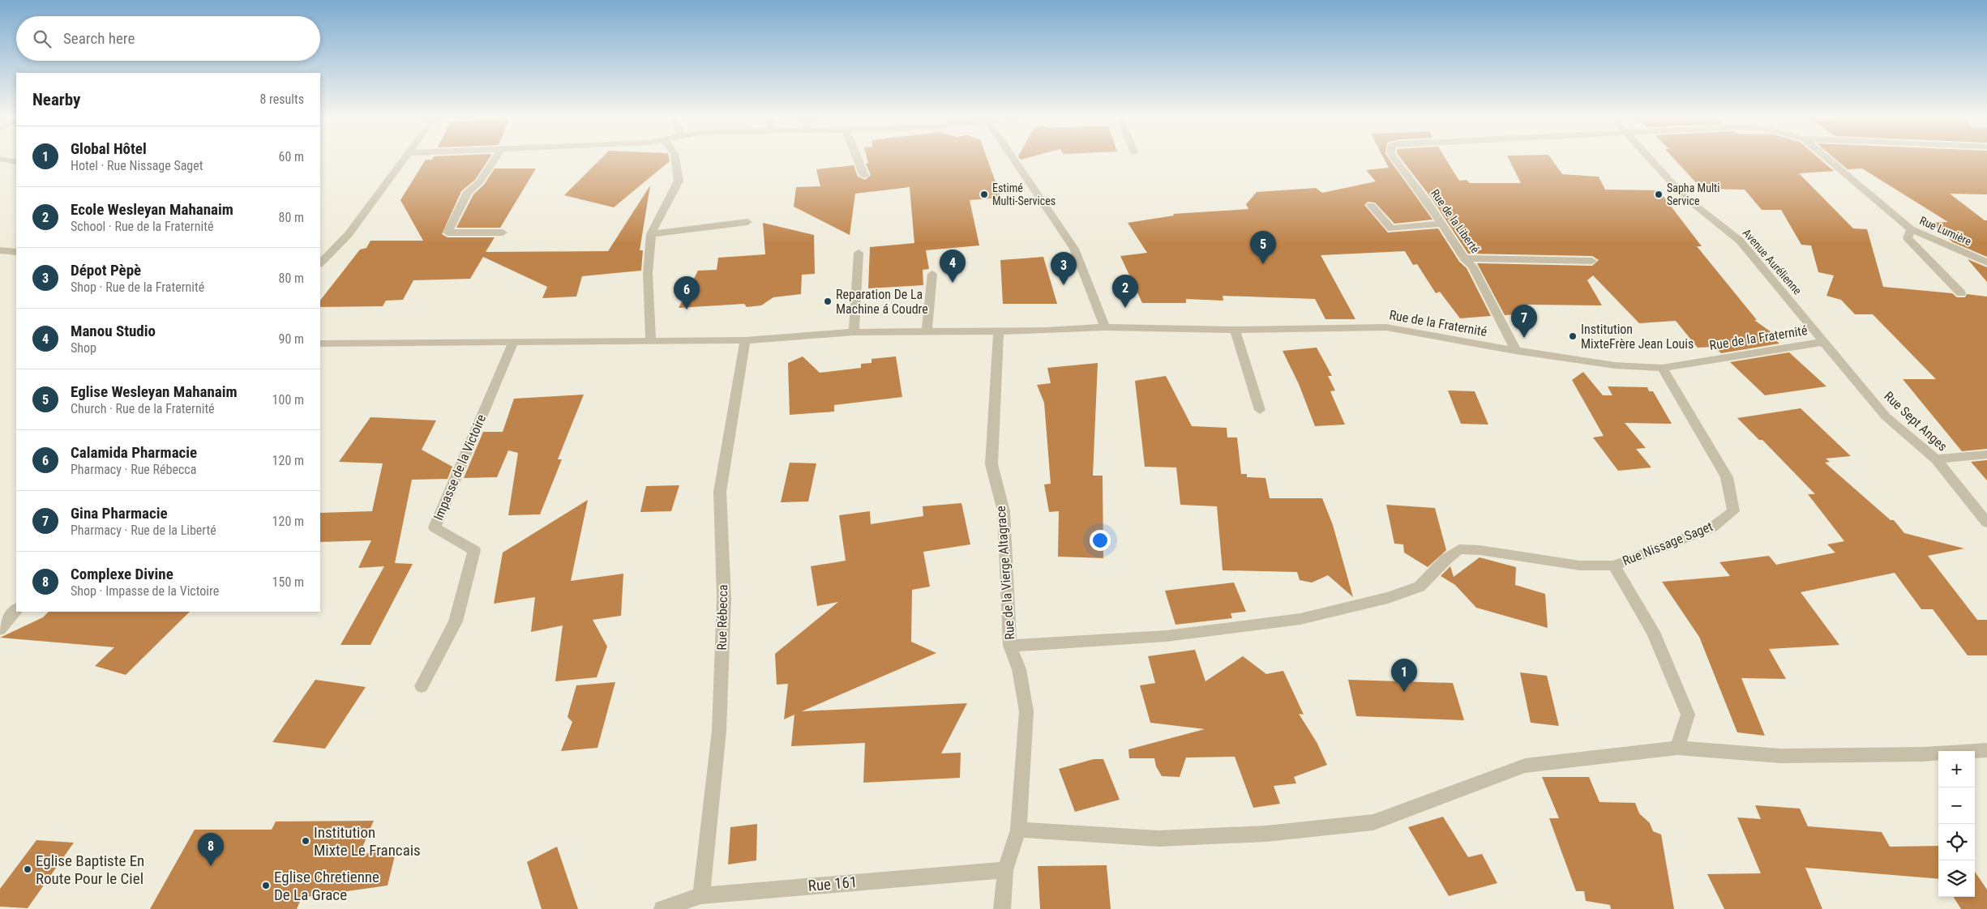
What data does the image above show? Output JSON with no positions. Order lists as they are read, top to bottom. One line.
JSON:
{"streets":{"street":["Rue de la Liberté","Rue Lumière","Avenue Aurélienne","Rue de la Fraternité","Rue Sept Anges","Impasse de la Victoire","Rue Nissage Saget","Rue de la Vierge Altagrace","Rue Rébecca","Rue 161"]},"crossings":[["Rue de la Liberté","Rue de la Fraternité"],["Avenue Aurélienne","Rue de la Fraternité"],["Avenue Aurélienne","Rue Sept Anges"],["Rue de la Fraternité","Rue Sept Anges"],["Rue de la Fraternité","Impasse de la Victoire"],["Rue de la Fraternité","Rue Nissage Saget"],["Rue de la Fraternité","Rue de la Vierge Altagrace"],["Rue de la Fraternité","Rue Rébecca"],["Rue de la Vierge Altagrace","Rue 161"],["Rue Rébecca","Rue 161"]],"places":["Estimé Multi-Services","Sapha Multi Service","Reparation De La Machine á Coudre","Institution MixteFrère Jean Louis","Institution Mixte Le Francais","Eglise Baptiste En Route Pour le Ciel","Eglise Chretienne De La Grace"],"page":{"search":"Search here","heading":["Nearby","8 results"],"list":[{"mark":"1","name":"Global Hôtel","note":"Hotel · Rue Nissage Saget","value":"60 m"},{"mark":"2","name":"Ecole Wesleyan Mahanaim","note":"School · Rue de la Fraternité","value":"80 m"},{"mark":"3","name":"Dépot Pèpè","note":"Shop · Rue de la Fraternité","value":"80 m"},{"mark":"4","name":"Manou Studio","note":"Shop","value":"90 m"},{"mark":"5","name":"Eglise Wesleyan Mahanaim","note":"Church · Rue de la Fraternité","value":"100 m"},{"mark":"6","name":"Calamida Pharmacie","note":"Pharmacy · Rue Rébecca","value":"120 m"},{"mark":"7","name":"Gina Pharmacie","note":"Pharmacy · Rue de la Liberté","value":"120 m"},{"mark":"8","name":"Complexe Divine","note":"Shop · Impasse de la Victoire","value":"150 m"}],"pins":["5","4","3","2","6","7","1","8"],"map_buttons":["+","−"]}}
